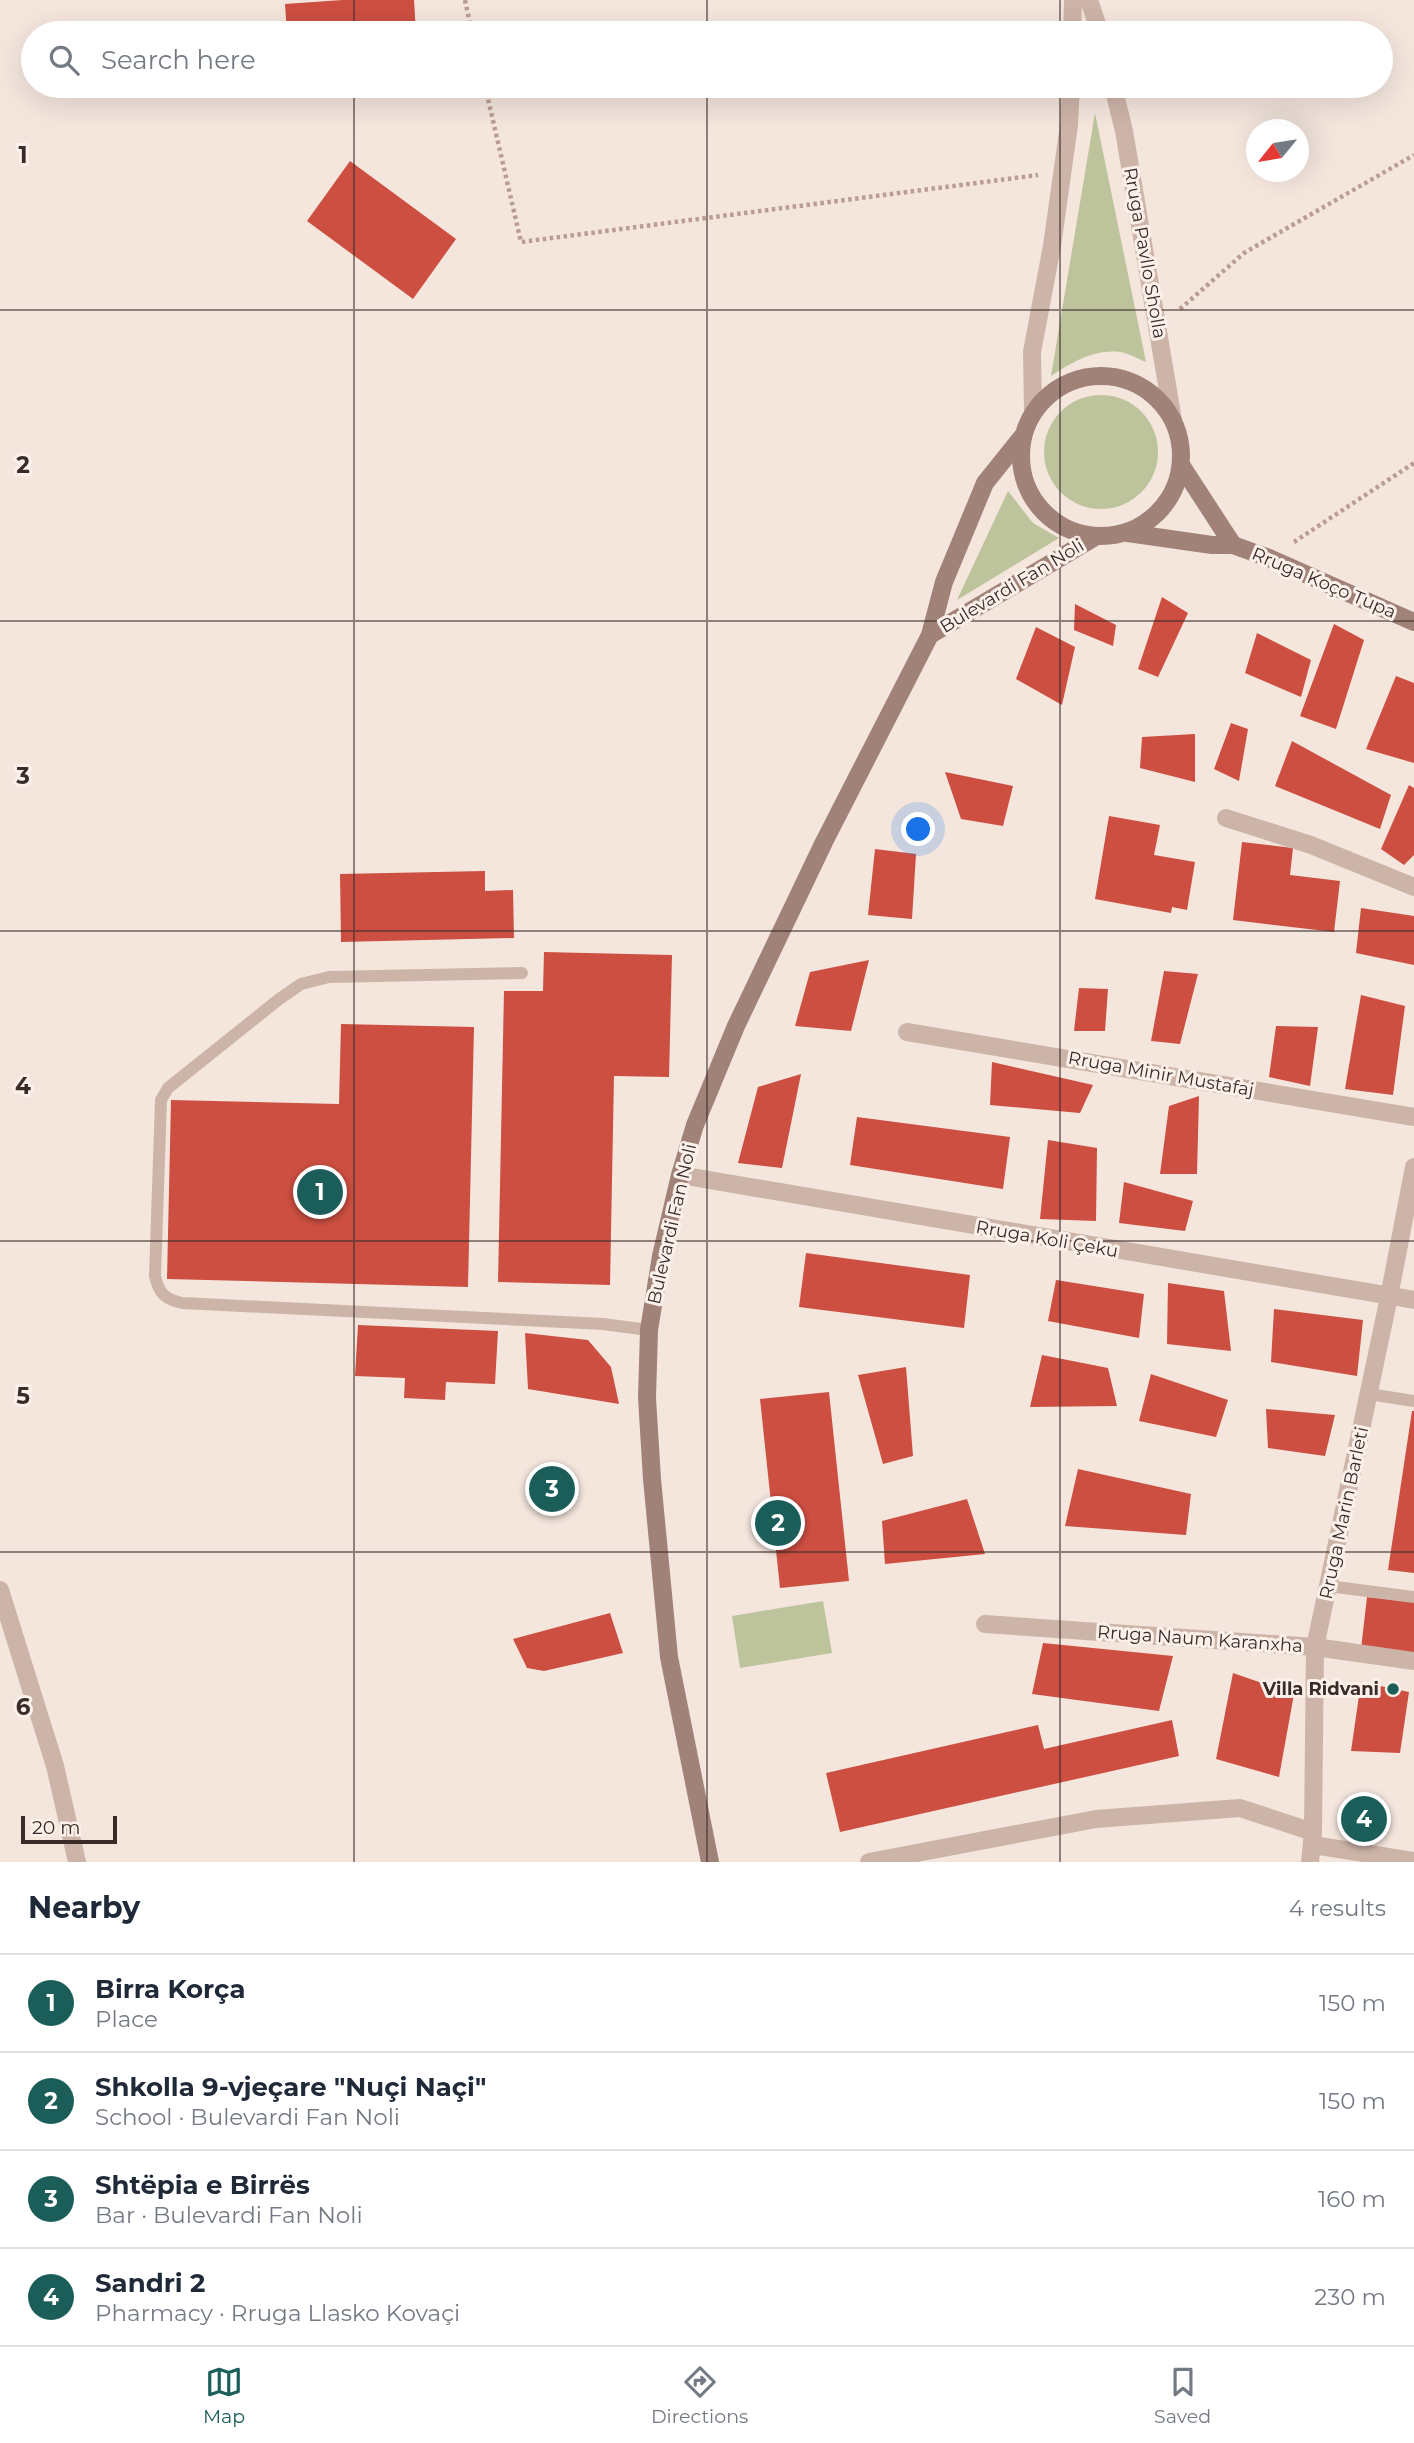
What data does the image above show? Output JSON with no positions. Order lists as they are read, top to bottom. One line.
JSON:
{"streets":{"main road":["Rruga Koço Tupa","Bulevardi Fan Noli"],"street":["Rruga Pavllo Sholla","Rruga Minir Mustafaj","Rruga Koli Çeku","Rruga Marin Barleti","Rruga Naum Karanxha"]},"crossings":[["Rruga Pavllo Sholla","Rruga Koço Tupa"],["Rruga Pavllo Sholla","Bulevardi Fan Noli"],["Rruga Koço Tupa","Bulevardi Fan Noli"],["Bulevardi Fan Noli","Rruga Koli Çeku"],["Rruga Koli Çeku","Rruga Marin Barleti"],["Rruga Marin Barleti","Rruga Naum Karanxha"]],"places":["Villa Ridvani"],"scale_bar":"20 m","north":"bottom left","page":{"search":"Search here","pins":["1","3","2","4"],"scale":"20 m","heading":["Nearby","4 results"],"list":[{"mark":"1","name":"Birra Korça","note":"Place","value":"150 m"},{"mark":"2","name":"Shkolla 9-vjeçare \"Nuçi Naçi\"","note":"School · Bulevardi Fan Noli","value":"150 m"},{"mark":"3","name":"Shtëpia e Birrës","note":"Bar · Bulevardi Fan Noli","value":"160 m"},{"mark":"4","name":"Sandri 2","note":"Pharmacy · Rruga Llasko Kovaçi","value":"230 m"}],"nav":["Map","Directions","Saved"]},"grid":{"rows":["1","2","3","4","5","6"]}}
